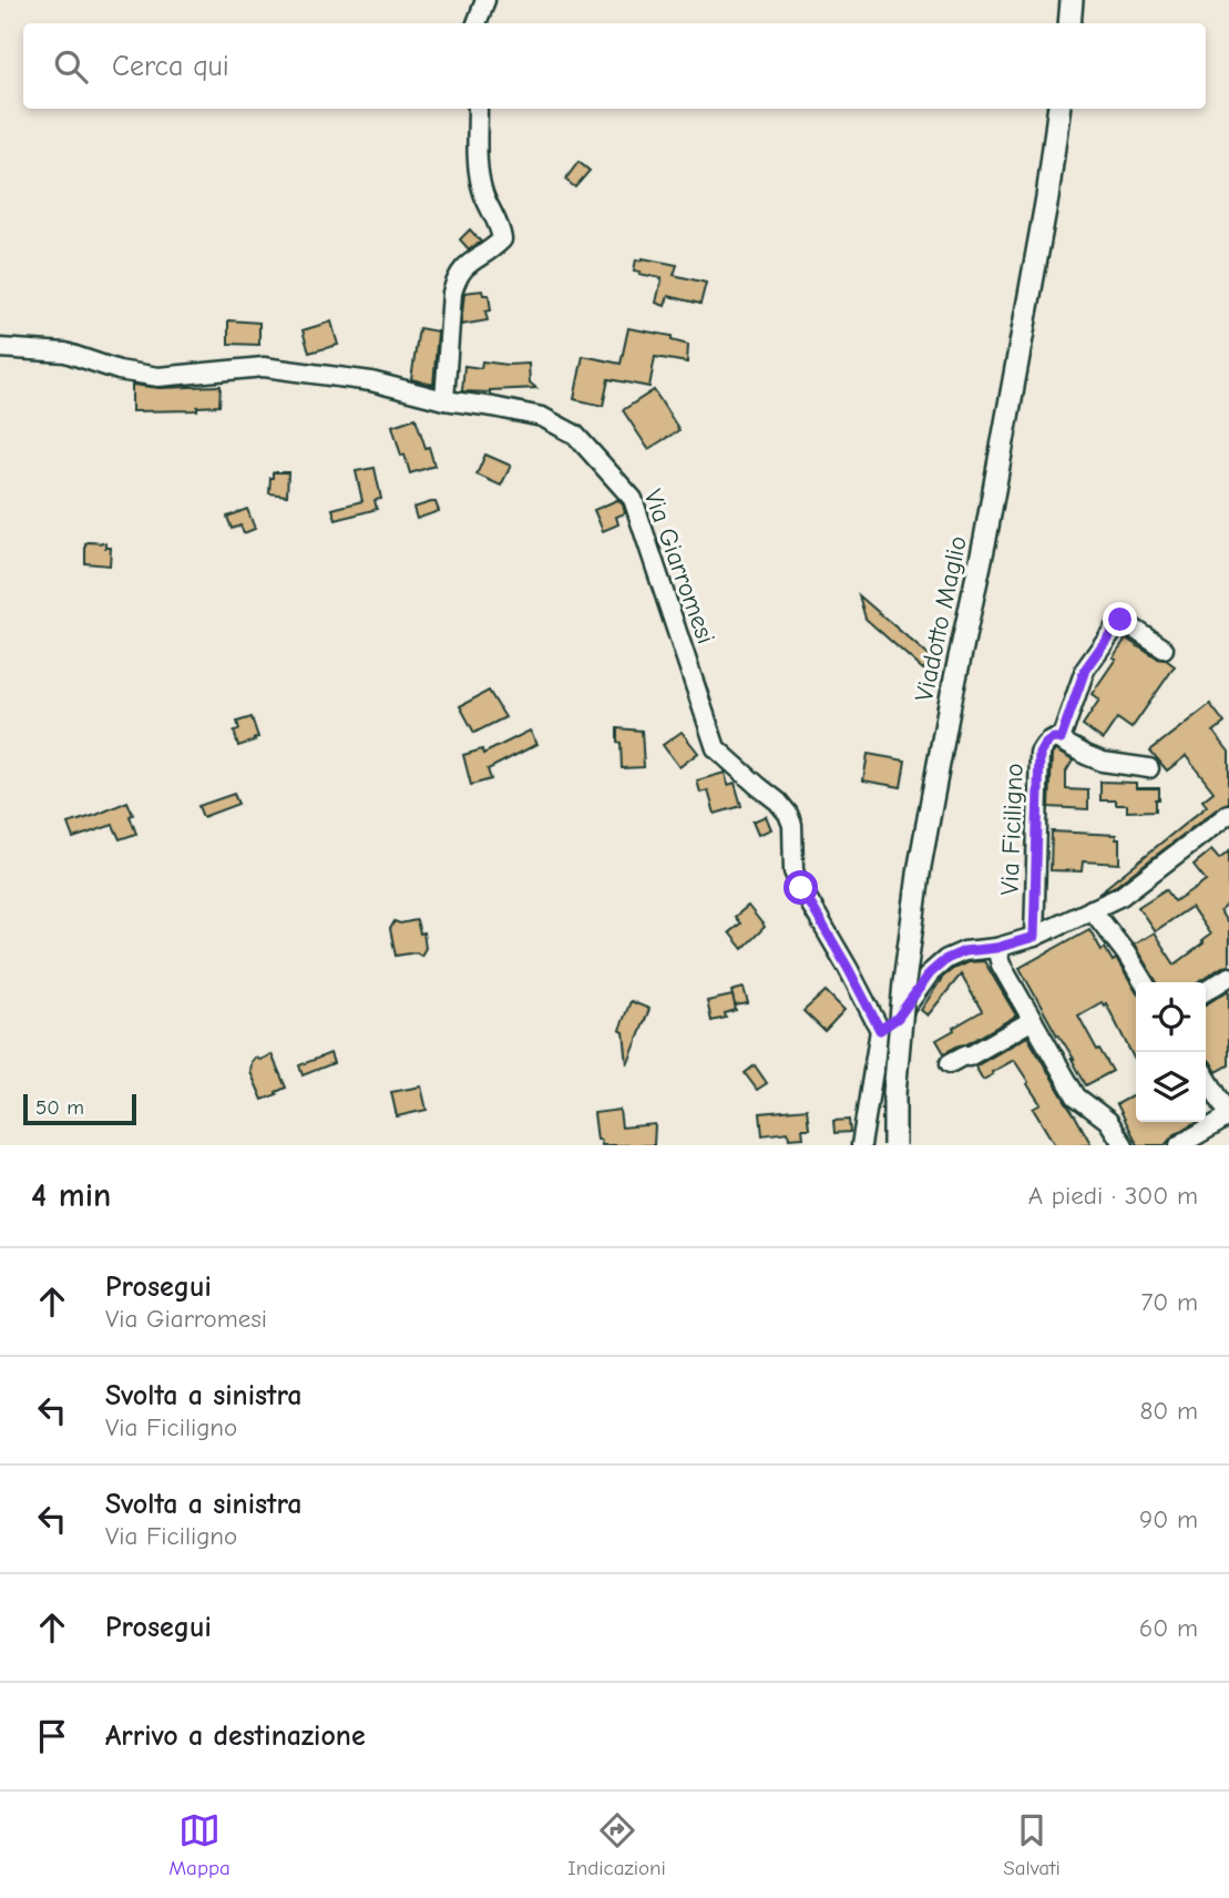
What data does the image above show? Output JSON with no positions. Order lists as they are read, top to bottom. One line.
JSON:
{"streets":{"main road":["Viadotto Maglio"],"street":["Via Giarromesi","Via Ficiligno"]},"scale_bar":"50 m","page":{"search":"Cerca qui","scale":"50 m","heading":["4 min","A piedi · 300 m"],"list":[["Prosegui","Via Giarromesi","70 m"],["Svolta a sinistra","Via Ficiligno","80 m"],["Svolta a sinistra","Via Ficiligno","90 m"],["Prosegui","60 m"],"Arrivo a destinazione"],"nav":["Mappa","Indicazioni","Salvati"]}}
